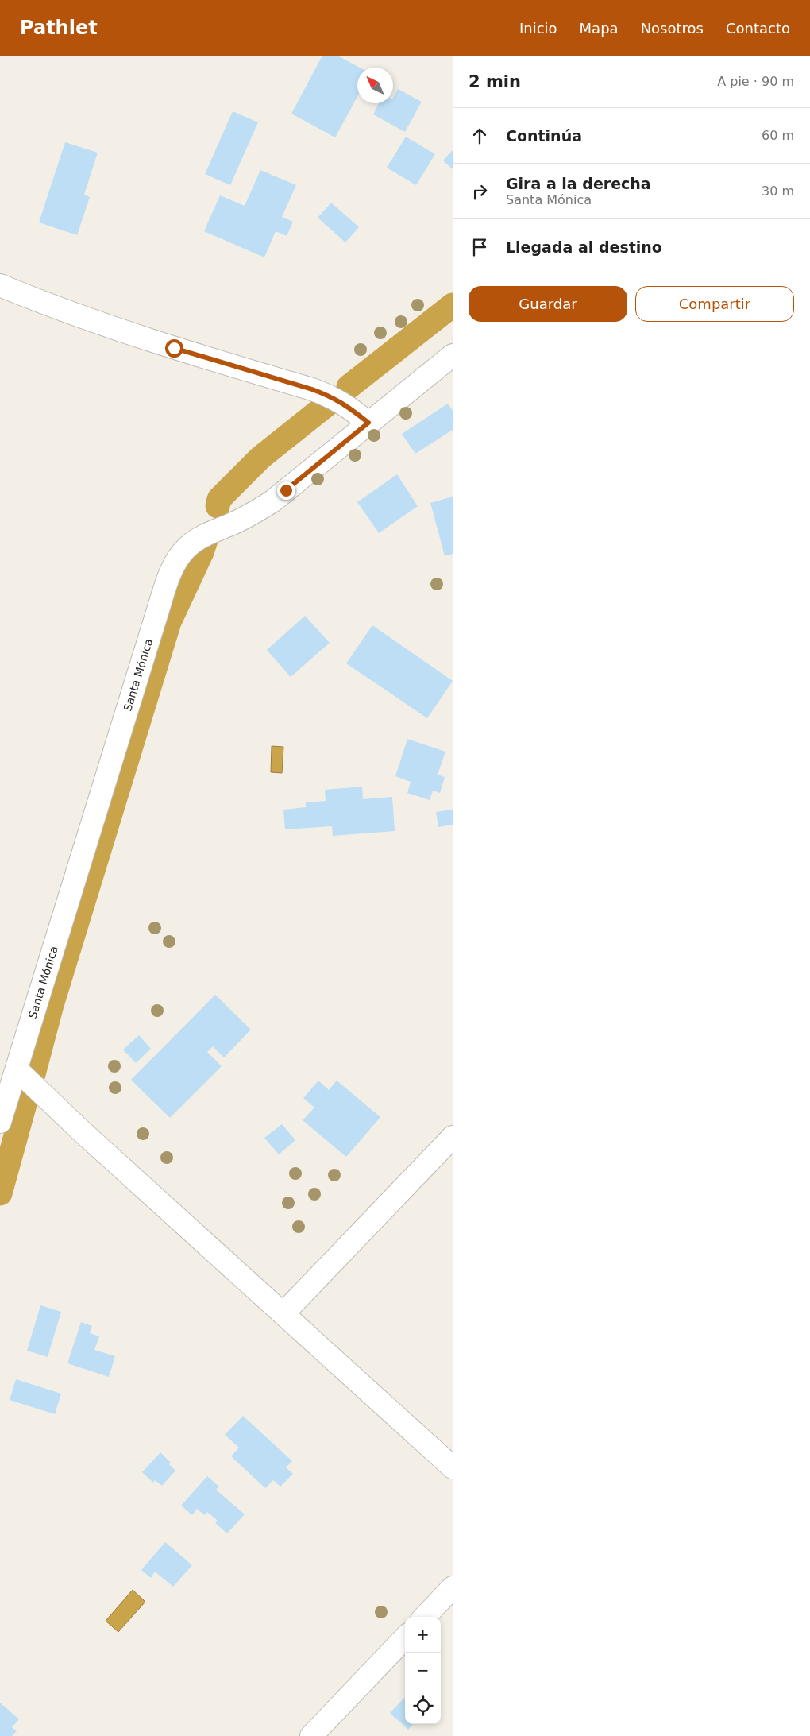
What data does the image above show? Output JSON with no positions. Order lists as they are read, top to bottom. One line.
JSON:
{"streets":{"street":["Santa Mónica"]},"north":"top left","page":{"header":"Pathlet","nav":["Inicio","Mapa","Nosotros","Contacto"],"heading":["2 min","A pie · 90 m"],"list":[["Continúa","60 m"],["Gira a la derecha","Santa Mónica","30 m"],"Llegada al destino"],"buttons":["Guardar","Compartir"],"map_buttons":["+","−"]}}
